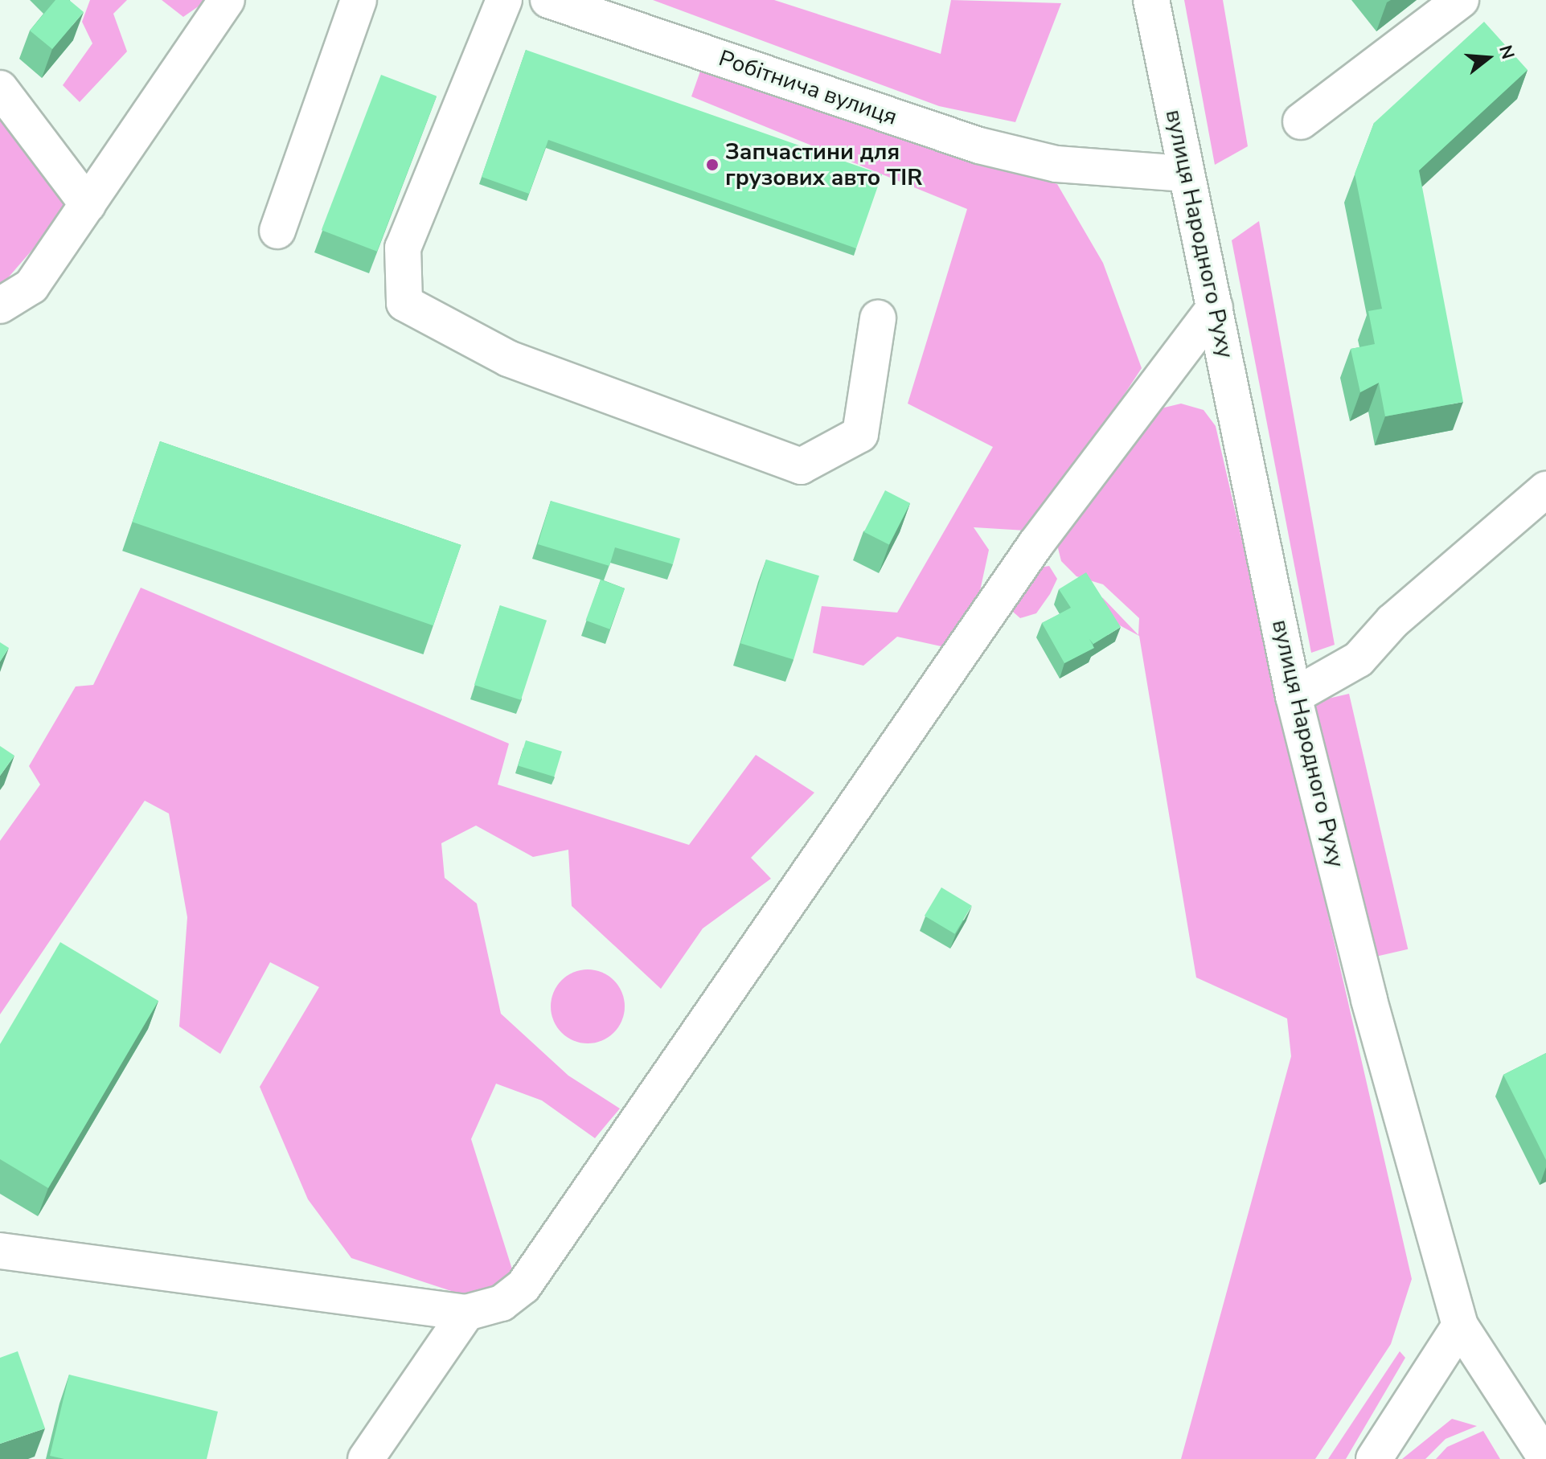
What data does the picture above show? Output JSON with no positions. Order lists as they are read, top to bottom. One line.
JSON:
{"streets":{"street":["Робітнича вулиця","вулиця Народного Руху"]},"crossings":[["Робітнича вулиця","вулиця Народного Руху"]],"places":["Запчастини для грузових авто TIR"],"north":"right"}
